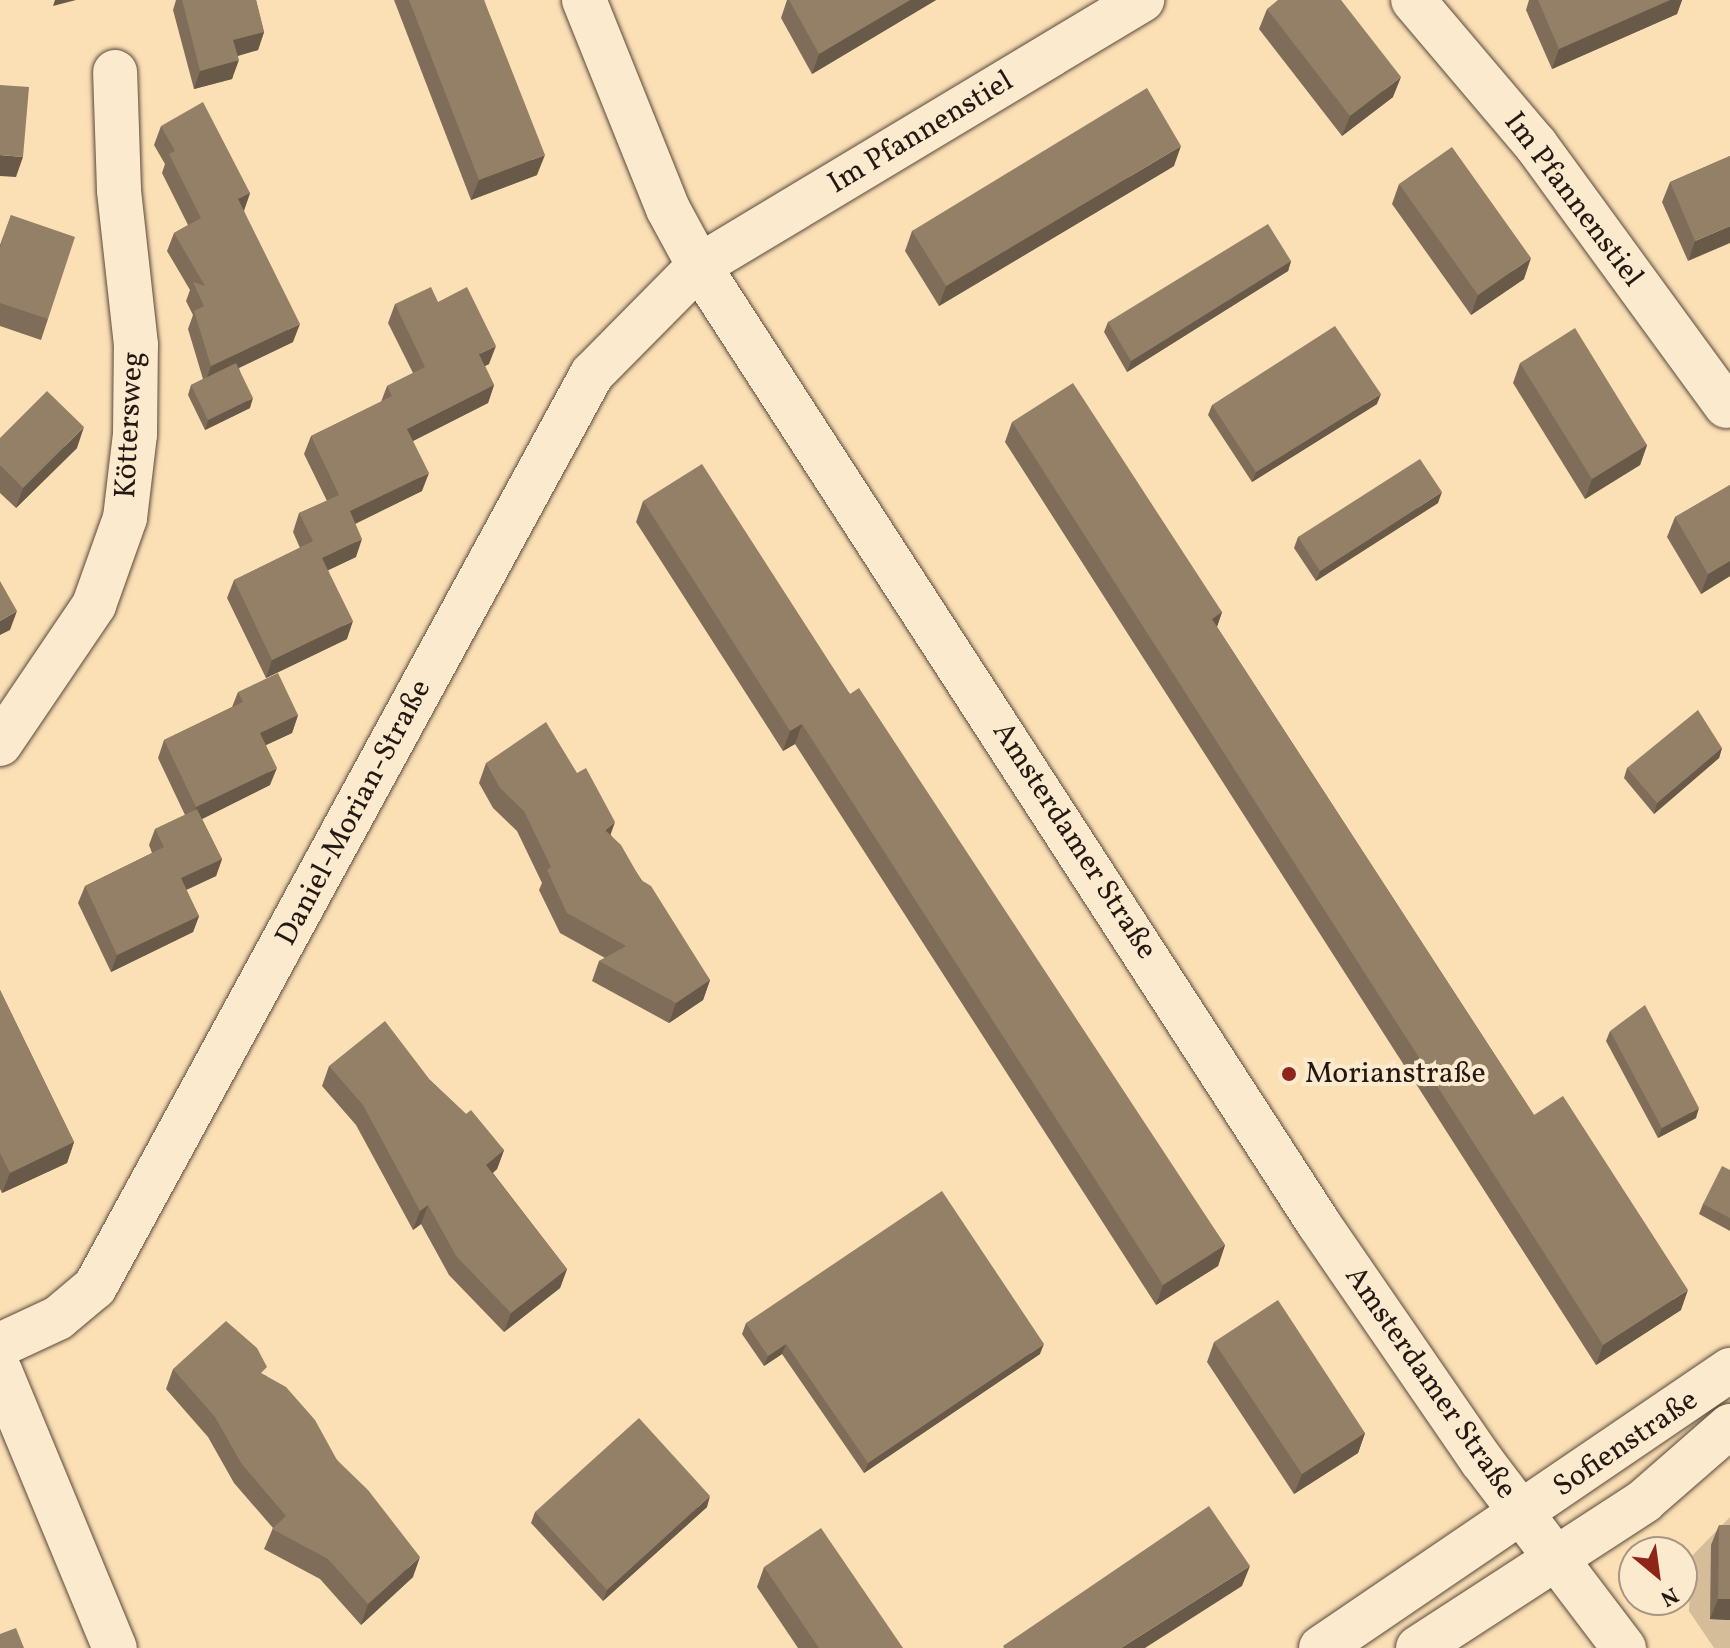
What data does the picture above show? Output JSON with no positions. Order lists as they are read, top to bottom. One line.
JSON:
{"streets":{"street":["Im Pfannenstiel","Köttersweg","Daniel-Morian-Straße","Amsterdamer Straße","Sofienstraße"]},"crossings":[["Im Pfannenstiel","Daniel-Morian-Straße"],["Im Pfannenstiel","Amsterdamer Straße"],["Daniel-Morian-Straße","Amsterdamer Straße"],["Amsterdamer Straße","Sofienstraße"]],"places":["Morianstraße"],"north":"bottom right"}
